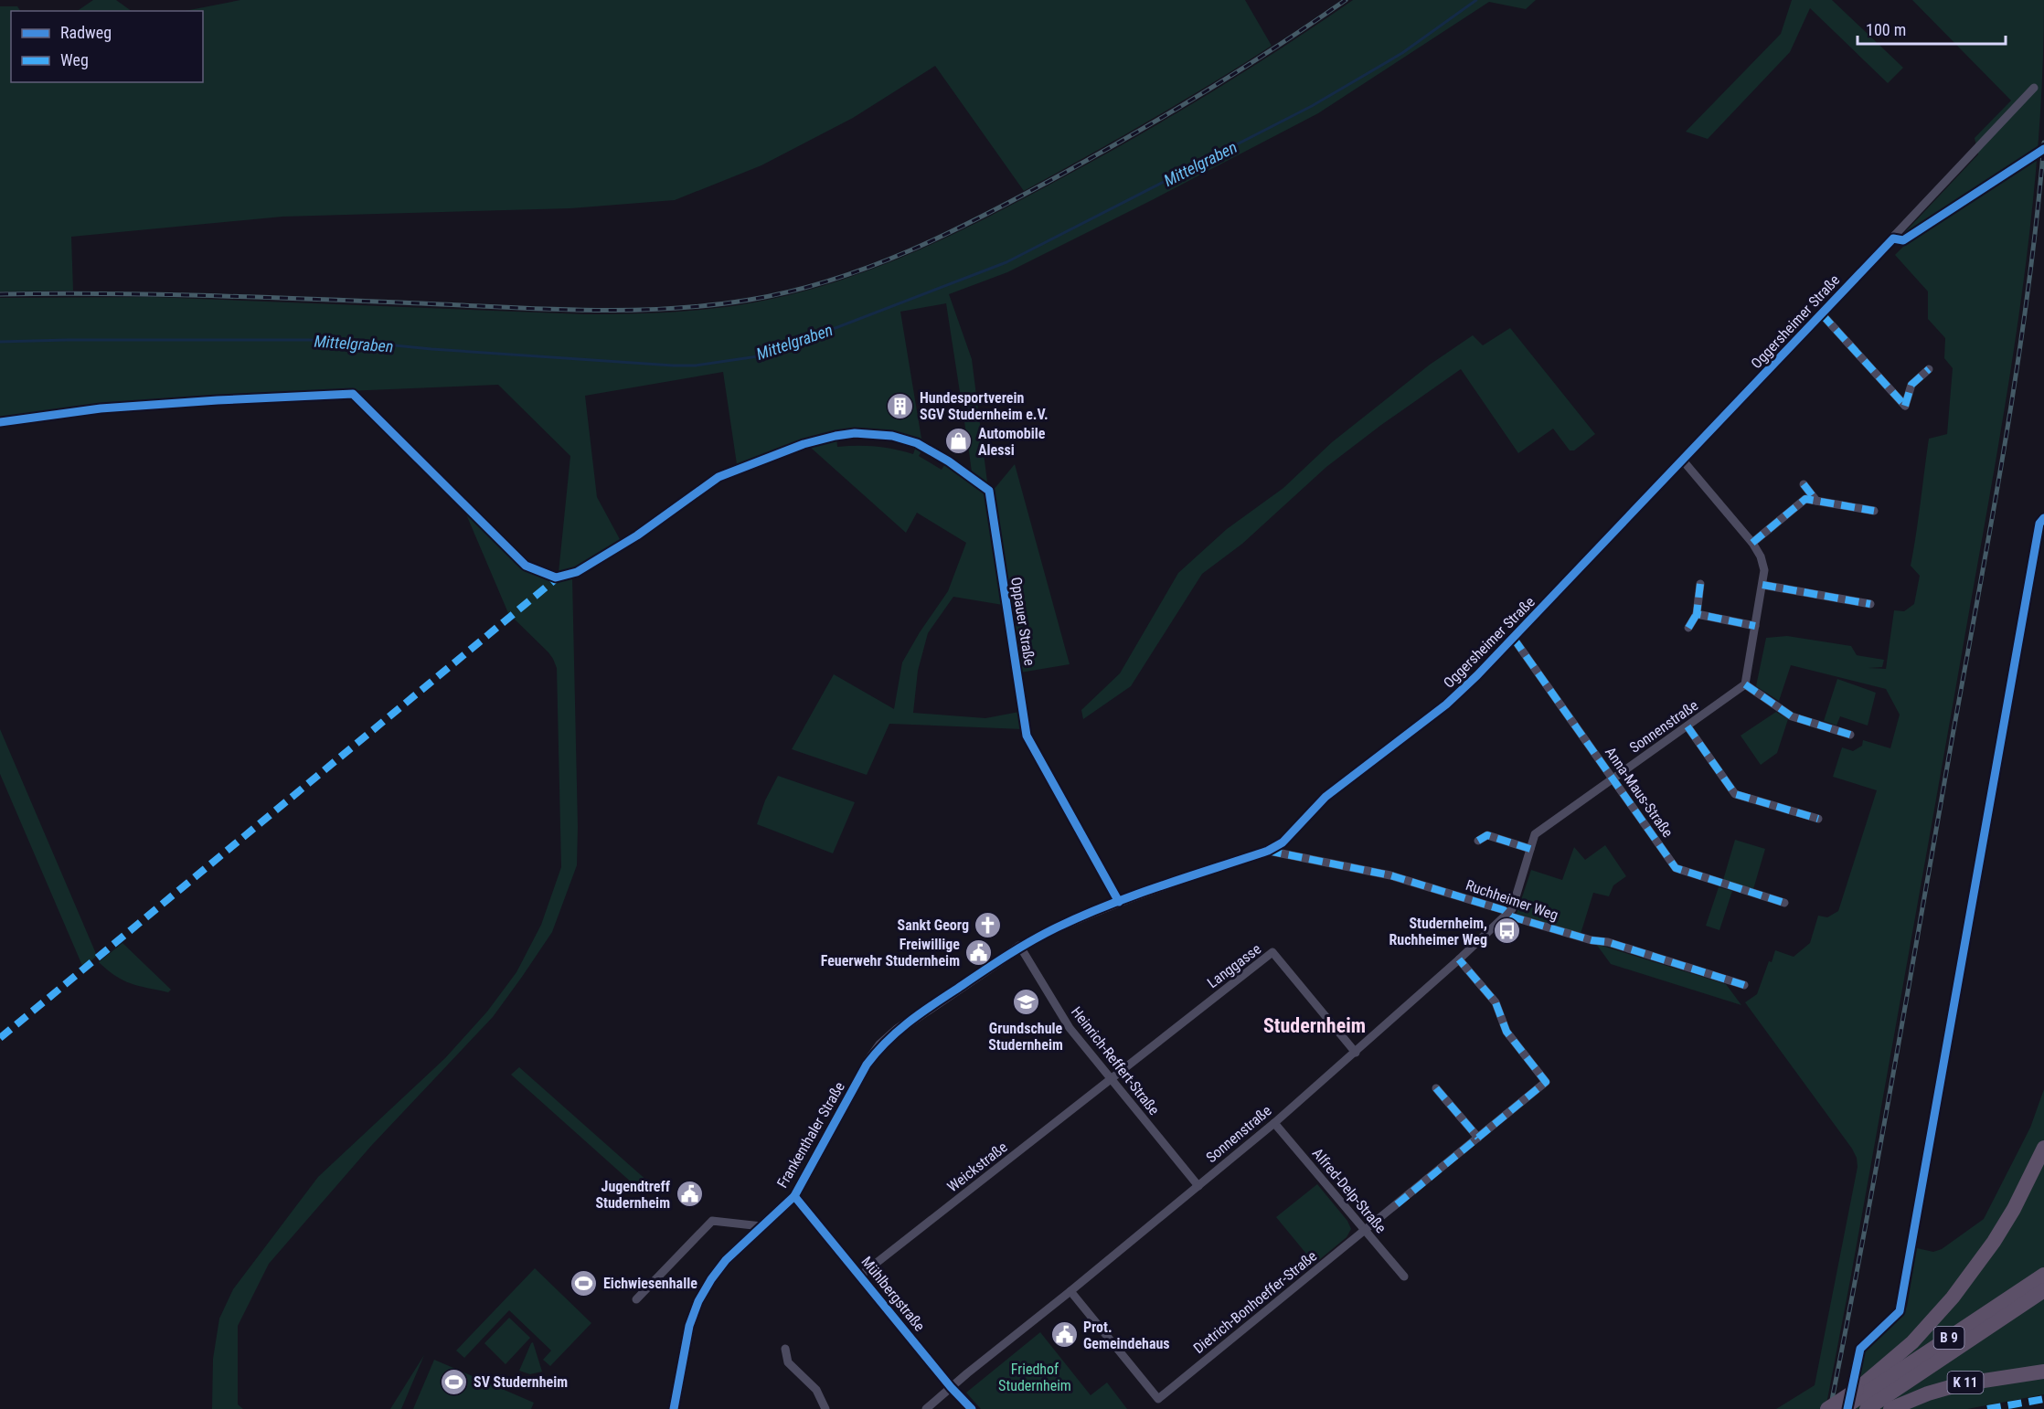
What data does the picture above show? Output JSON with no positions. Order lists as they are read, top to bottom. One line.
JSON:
{"streets":{"highway":["B 9","K 11"],"street":["Oggersheimer Straße","Oppauer Straße","Sonnenstraße","Anna-Maus-Straße","Ruchheimer Weg","Langgasse","Heinrich-Reffert-Straße","Frankenthaler Straße","Weickstraße","Alfred-Delp-Straße","Mühlbergstraße","Dietrich-Bonhoeffer-Straße"]},"crossings":[["Oggersheimer Straße","Oppauer Straße"],["Oggersheimer Straße","Anna-Maus-Straße"],["Oggersheimer Straße","Ruchheimer Weg"],["Oggersheimer Straße","Heinrich-Reffert-Straße"],["Oggersheimer Straße","Frankenthaler Straße"],["Sonnenstraße","Anna-Maus-Straße"],["Sonnenstraße","Ruchheimer Weg"],["Sonnenstraße","Langgasse"],["Sonnenstraße","Heinrich-Reffert-Straße"],["Sonnenstraße","Alfred-Delp-Straße"],["Sonnenstraße","Mühlbergstraße"],["Sonnenstraße","Dietrich-Bonhoeffer-Straße"],["Langgasse","Heinrich-Reffert-Straße"],["Langgasse","Weickstraße"],["Heinrich-Reffert-Straße","Frankenthaler Straße"],["Heinrich-Reffert-Straße","Weickstraße"],["Frankenthaler Straße","Mühlbergstraße"],["Weickstraße","Mühlbergstraße"],["Alfred-Delp-Straße","Dietrich-Bonhoeffer-Straße"]],"districts":["Studernheim"],"water":["Mittelgraben"],"parks":["Friedhof Studernheim"],"places":{"building":["Hundesportverein SGV Studernheim e.V."],"shop":["Automobile Alessi"],"church":["Sankt Georg"],"bus stop":["Studernheim, Ruchheimer Weg"],"public building":["Freiwillige Feuerwehr Studernheim","Jugendtreff Studernheim","Prot. Gemeindehaus"],"school or university":["Grundschule Studernheim"],"sports":["Eichwiesenhalle","SV Studernheim"]},"legend":["Radweg","Weg"],"scale_bar":"100 m"}
